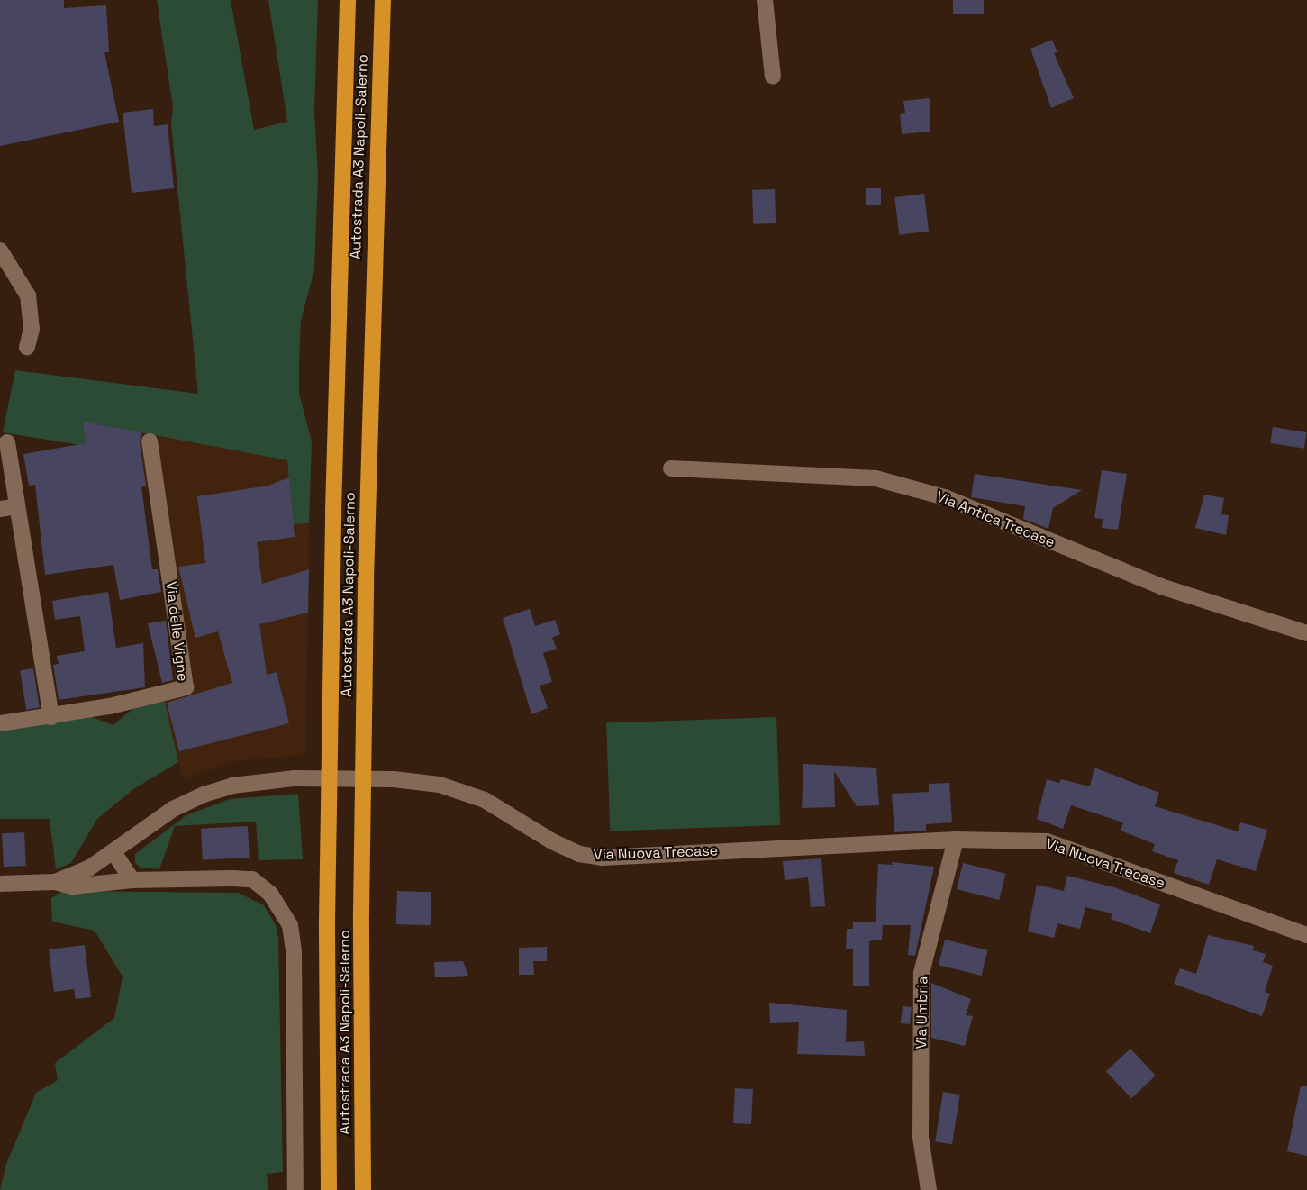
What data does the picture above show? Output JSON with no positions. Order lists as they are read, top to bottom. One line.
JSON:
{"streets":{"highway":["Autostrada A3 Napoli-Salerno"],"street":["Via Antica Trecase","Via delle Vigne","Via Nuova Trecase","Via Umbria"]},"crossings":[["Via Nuova Trecase","Via Umbria"]]}
